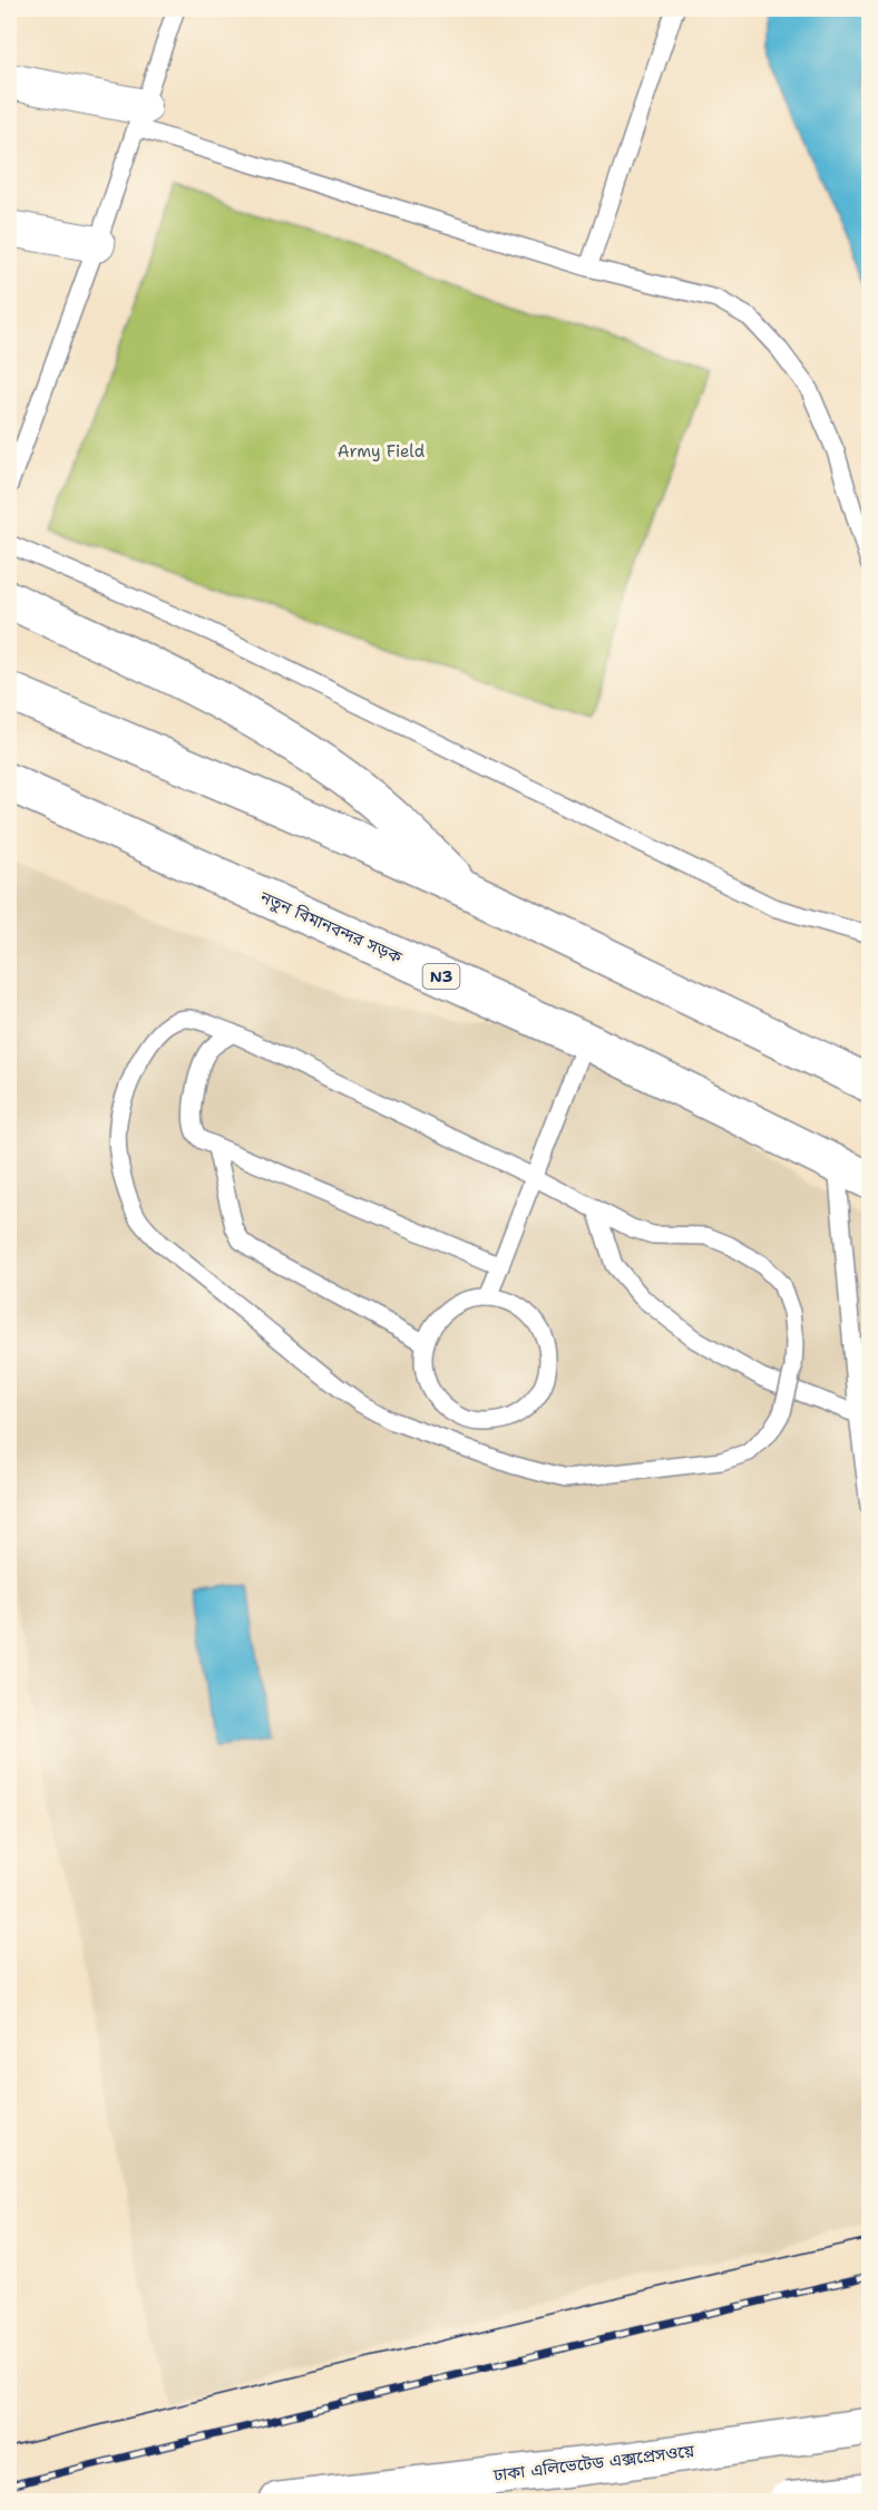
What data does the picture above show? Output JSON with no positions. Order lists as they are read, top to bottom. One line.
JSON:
{"streets":{"highway":["নতুন বিমানবন্দর সড়ক","N3","ঢাকা এলিভেটেড এক্সপ্রেসওয়ে"]},"parks":["Army Field"]}
